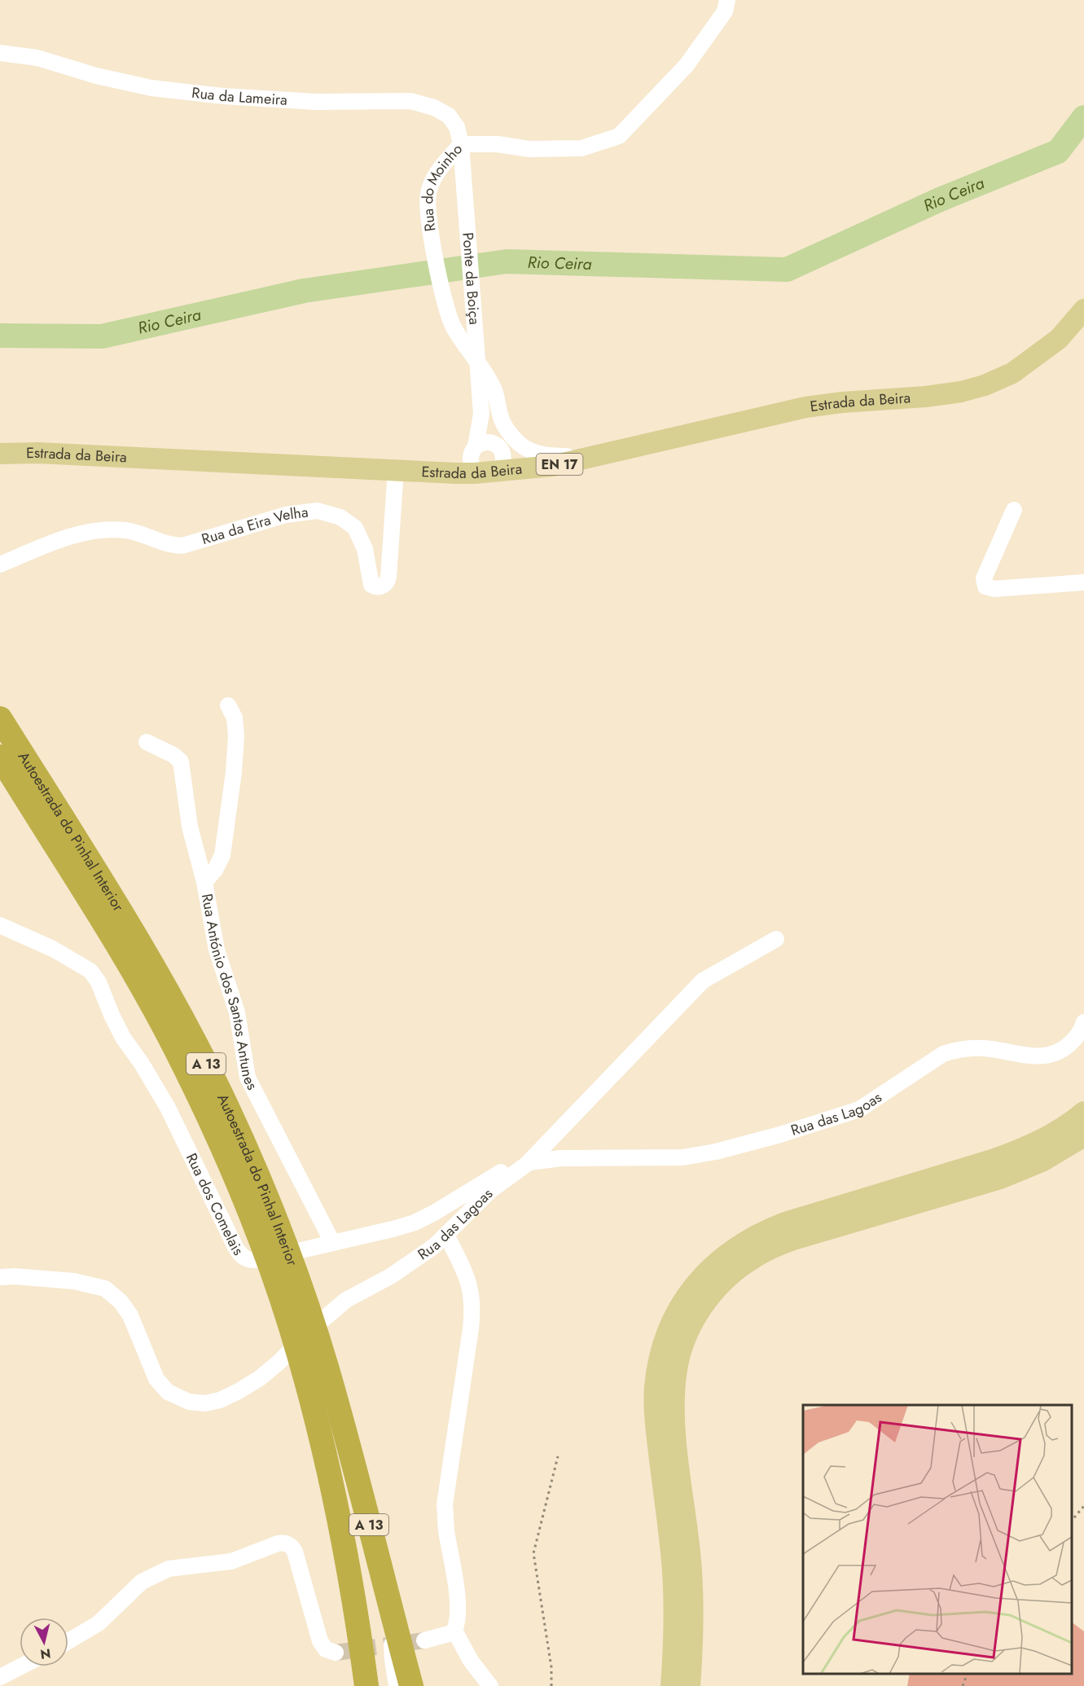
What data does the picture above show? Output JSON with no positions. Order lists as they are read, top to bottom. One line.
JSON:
{"streets":{"highway":["Autoestrada do Pinhal Interior","A 13"],"main road":["Estrada da Beira","EN 17"],"street":["Rua da Lameira","Rua do Moinho","Ponte da Boiça","Rua da Eira Velha","Rua António dos Santos Antunes","Rua das Lagoas","Rua dos Comelais"]},"crossings":[["Rua da Lameira","Rua do Moinho"],["Rua da Lameira","Ponte da Boiça"],["Rua do Moinho","Ponte da Boiça"],["Rua do Moinho","Estrada da Beira"],["Ponte da Boiça","Estrada da Beira"],["Estrada da Beira","Rua da Eira Velha"],["Autoestrada do Pinhal Interior","A 13"],["Rua António dos Santos Antunes","Rua dos Comelais"],["Rua das Lagoas","Rua dos Comelais"]],"water":["Rio Ceira"],"north":"bottom"}
